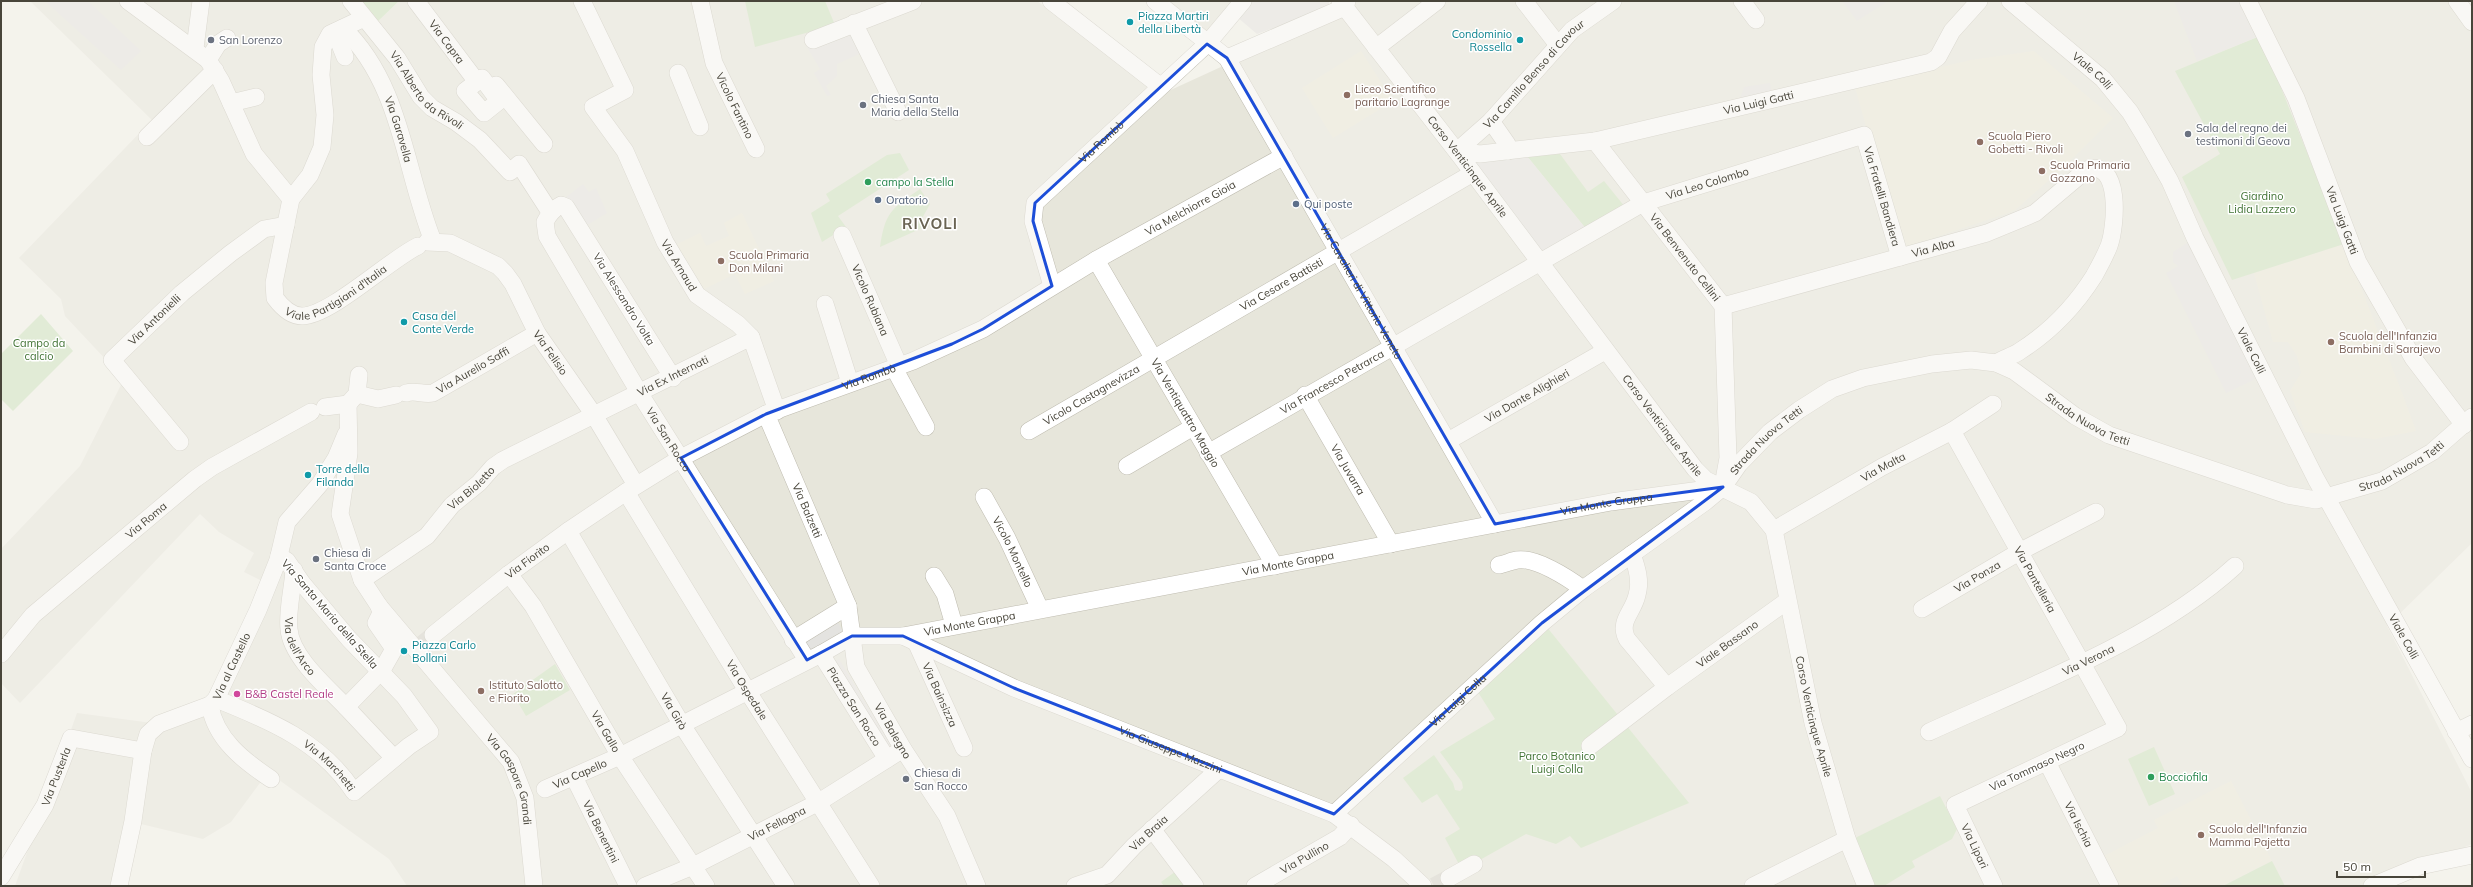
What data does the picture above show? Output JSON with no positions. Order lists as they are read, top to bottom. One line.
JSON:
{"streets":{"street":["Via Capra","Viale Colli","Via Camillo Benso di Cavour","Via Alberto da Rivoli","Via Luigi Gatti","Vicolo Fantino","Via Garavella","Via Rombò","Corso Venticinque Aprile","Via Leo Colombo","Via Fratelli Bandiera","Via Melchiorre Gioia","Via Alba","Via Benvenuto Cellini","Via Arnaud","Via Cesare Battisti","Viale Partigiani d'Italia","Via Cavalieri di Vittorio Veneto","Via Alessandro Volta","Vicolo Rubiana","Via Antonielli","Via Felisio","Via Aurelio Saffi","Via Ex Internati","Via Francesco Petrarca","Vicolo Castagnevizza","Via Dante Alighieri","Via Ventiquattro Maggio","Strada Nuova Tetti","Via San Rocco","Via Malta","Via Juvarra","Via Bioletto","Via Monte Grappa","Via Balzetti","Via Roma","Vicolo Montello","Via Fiorito","Via Ponza","Via Pantelleria","Via Santa Maria della Stella","Via dell'Arco","Viale Bassano","Via Verona","Via al Castello","Via Ospedale","Via Bainsizza","Via Luigi Colla","Piazza San Rocco","Via Girò","Via Gallo","Via Balegno","Via Giuseppe Mazzini","Via Marchetti","Via Tommaso Negro","Via Capello","Via Pusterla","Via Gaspare Grandi","Via Fellogna","Via Ischia","Via Benentini","Via Braia","Via Lipari","Via Pullino"]},"crossings":[["Viale Colli","Strada Nuova Tetti"],["Via Camillo Benso di Cavour","Via Luigi Gatti"],["Via Camillo Benso di Cavour","Corso Venticinque Aprile"],["Via Alberto da Rivoli","Via Alessandro Volta"],["Via Alberto da Rivoli","Via San Rocco"],["Via Luigi Gatti","Corso Venticinque Aprile"],["Via Luigi Gatti","Via Benvenuto Cellini"],["Via Luigi Gatti","Strada Nuova Tetti"],["Via Garavella","Viale Partigiani d'Italia"],["Via Garavella","Via Felisio"],["Via Rombò","Via Melchiorre Gioia"],["Via Rombò","Via Arnaud"],["Via Rombò","Vicolo Rubiana"],["Via Rombò","Via Felisio"],["Via Rombò","Via Ventiquattro Maggio"],["Via Rombò","Via San Rocco"],["Via Rombò","Via Balzetti"],["Via Rombò","Via Fiorito"],["Via Rombò","Via Ospedale"],["Corso Venticinque Aprile","Via Leo Colombo"],["Corso Venticinque Aprile","Via Benvenuto Cellini"],["Corso Venticinque Aprile","Via Cesare Battisti"],["Corso Venticinque Aprile","Via Francesco Petrarca"],["Corso Venticinque Aprile","Via Dante Alighieri"],["Corso Venticinque Aprile","Strada Nuova Tetti"],["Corso Venticinque Aprile","Via Malta"],["Corso Venticinque Aprile","Via Monte Grappa"],["Corso Venticinque Aprile","Viale Bassano"],["Corso Venticinque Aprile","Via Luigi Colla"],["Via Leo Colombo","Via Fratelli Bandiera"],["Via Leo Colombo","Via Benvenuto Cellini"],["Via Leo Colombo","Via Francesco Petrarca"],["Via Fratelli Bandiera","Via Alba"],["Via Melchiorre Gioia","Via Cavalieri di Vittorio Veneto"],["Via Melchiorre Gioia","Via Ventiquattro Maggio"],["Via Alba","Via Benvenuto Cellini"],["Via Alba","Strada Nuova Tetti"],["Via Benvenuto Cellini","Strada Nuova Tetti"],["Via Benvenuto Cellini","Via Monte Grappa"],["Via Benvenuto Cellini","Via Luigi Colla"],["Via Arnaud","Via Ex Internati"],["Via Arnaud","Via Balzetti"],["Via Cesare Battisti","Via Cavalieri di Vittorio Veneto"],["Via Cesare Battisti","Vicolo Castagnevizza"],["Via Cesare Battisti","Via Ventiquattro Maggio"],["Viale Partigiani d'Italia","Via Antonielli"],["Viale Partigiani d'Italia","Via Felisio"],["Via Cavalieri di Vittorio Veneto","Via Francesco Petrarca"],["Via Cavalieri di Vittorio Veneto","Via Dante Alighieri"],["Via Cavalieri di Vittorio Veneto","Via Monte Grappa"],["Via Alessandro Volta","Via Ex Internati"],["Via Alessandro Volta","Via San Rocco"],["Via Felisio","Via Aurelio Saffi"],["Via Felisio","Via Ex Internati"],["Via Felisio","Via Bioletto"],["Via Felisio","Via Fiorito"],["Via Felisio","Via Ospedale"],["Via Aurelio Saffi","Via Roma"],["Via Ex Internati","Via San Rocco"],["Via Ex Internati","Via Bioletto"],["Via Francesco Petrarca","Via Ventiquattro Maggio"],["Via Francesco Petrarca","Via Juvarra"],["Vicolo Castagnevizza","Via Ventiquattro Maggio"],["Via Ventiquattro Maggio","Via Monte Grappa"],["Strada Nuova Tetti","Via Monte Grappa"],["Strada Nuova Tetti","Via Luigi Colla"],["Via San Rocco","Piazza San Rocco"],["Via Malta","Via Pantelleria"],["Via Juvarra","Via Monte Grappa"],["Via Monte Grappa","Vicolo Montello"],["Via Monte Grappa","Via Bainsizza"],["Via Monte Grappa","Via Luigi Colla"],["Via Monte Grappa","Via Balegno"],["Via Monte Grappa","Via Giuseppe Mazzini"],["Via Fiorito","Via Ospedale"],["Via Fiorito","Via Girò"],["Via Fiorito","Via Gallo"],["Via Ponza","Via Pantelleria"],["Via Pantelleria","Via Verona"],["Via Pantelleria","Via Tommaso Negro"],["Via Santa Maria della Stella","Via dell'Arco"],["Via Santa Maria della Stella","Via al Castello"],["Via Santa Maria della Stella","Via Marchetti"],["Via dell'Arco","Via Marchetti"],["Via al Castello","Via Marchetti"],["Via al Castello","Via Pusterla"],["Via Ospedale","Via Capello"],["Via Ospedale","Via Fellogna"],["Via Bainsizza","Via Giuseppe Mazzini"],["Via Luigi Colla","Via Giuseppe Mazzini"],["Piazza San Rocco","Via Capello"],["Piazza San Rocco","Via Fellogna"],["Via Girò","Via Capello"],["Via Girò","Via Fellogna"],["Via Gallo","Via Capello"],["Via Gallo","Via Fellogna"],["Via Balegno","Via Fellogna"],["Via Giuseppe Mazzini","Via Braia"],["Via Giuseppe Mazzini","Via Pullino"],["Via Tommaso Negro","Via Ischia"],["Via Tommaso Negro","Via Lipari"],["Via Capello","Via Benentini"]],"districts":["RIVOLI"],"parks":["Giardino Lidia Lazzero","Campo da calcio","Parco Botanico Luigi Colla"],"places":["Piazza Martiri della Libertà","San Lorenzo","Condominio Rossella","Liceo Scientifico paritario Lagrange","Chiesa Santa Maria della Stella","Sala del regno dei testimoni di Geova","Scuola Piero Gobetti - Rivoli","Scuola Primaria Gozzano","campo la Stella","Oratorio","Qui poste","Scuola Primaria Don Milani","Casa del Conte Verde","Scuola dell'Infanzia Bambini di Sarajevo","Torre della Filanda","Chiesa di Santa Croce","Piazza Carlo Bollani","Istituto Salotto e Fiorito","B&B Castel Reale","Bocciofila","Chiesa di San Rocco","Scuola dell'Infanzia Mamma Pajetta"],"scale_bar":"50 m"}
